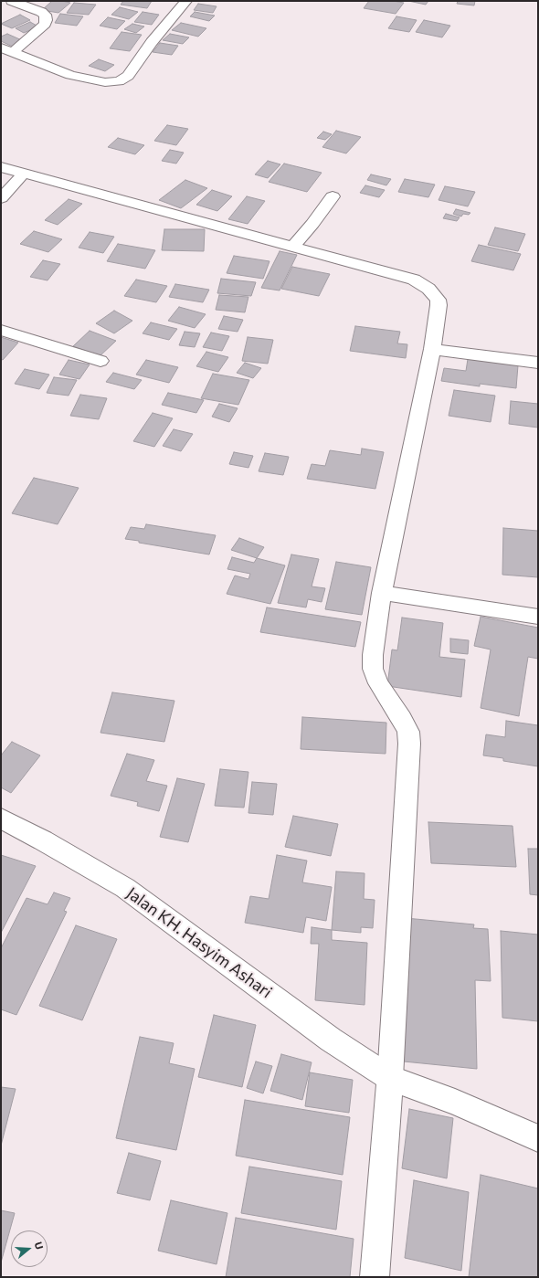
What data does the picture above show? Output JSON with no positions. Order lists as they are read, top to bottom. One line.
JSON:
{"streets":{"street":["Jalan KH. Hasyim Ashari"]},"north":"right"}
